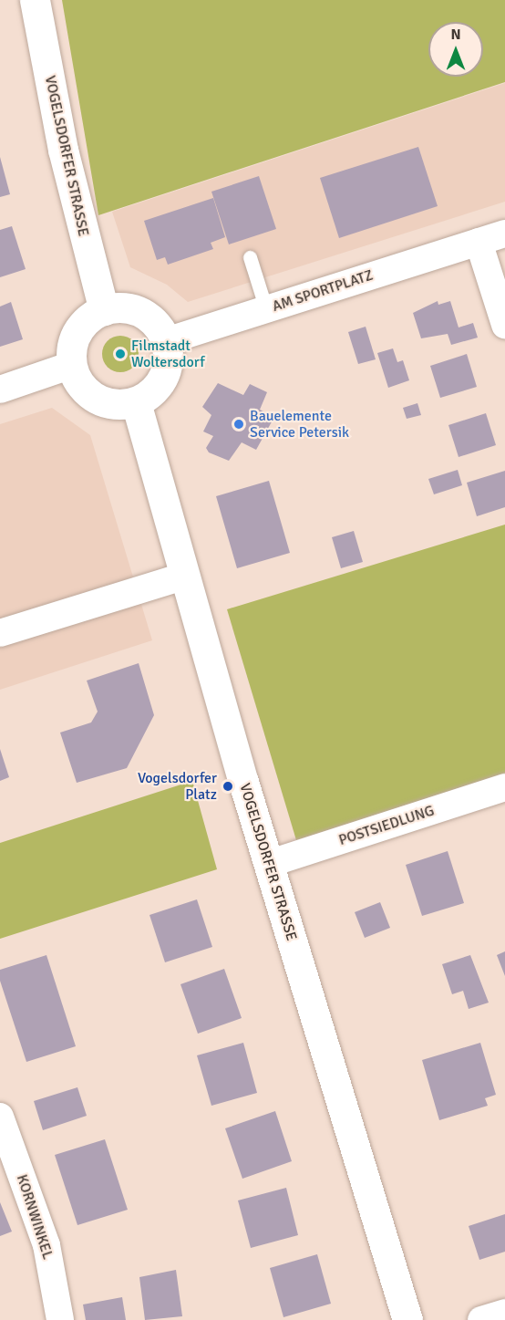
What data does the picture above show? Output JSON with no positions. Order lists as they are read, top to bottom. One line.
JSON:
{"streets":{"street":["VOGELSDORFER STRASSE","AM SPORTPLATZ","POSTSIEDLUNG","KORNWINKEL"]},"crossings":[["VOGELSDORFER STRASSE","AM SPORTPLATZ"],["VOGELSDORFER STRASSE","POSTSIEDLUNG"]],"places":["Filmstadt Woltersdorf","Bauelemente Service Petersik","Vogelsdorfer Platz"],"north":"top"}
